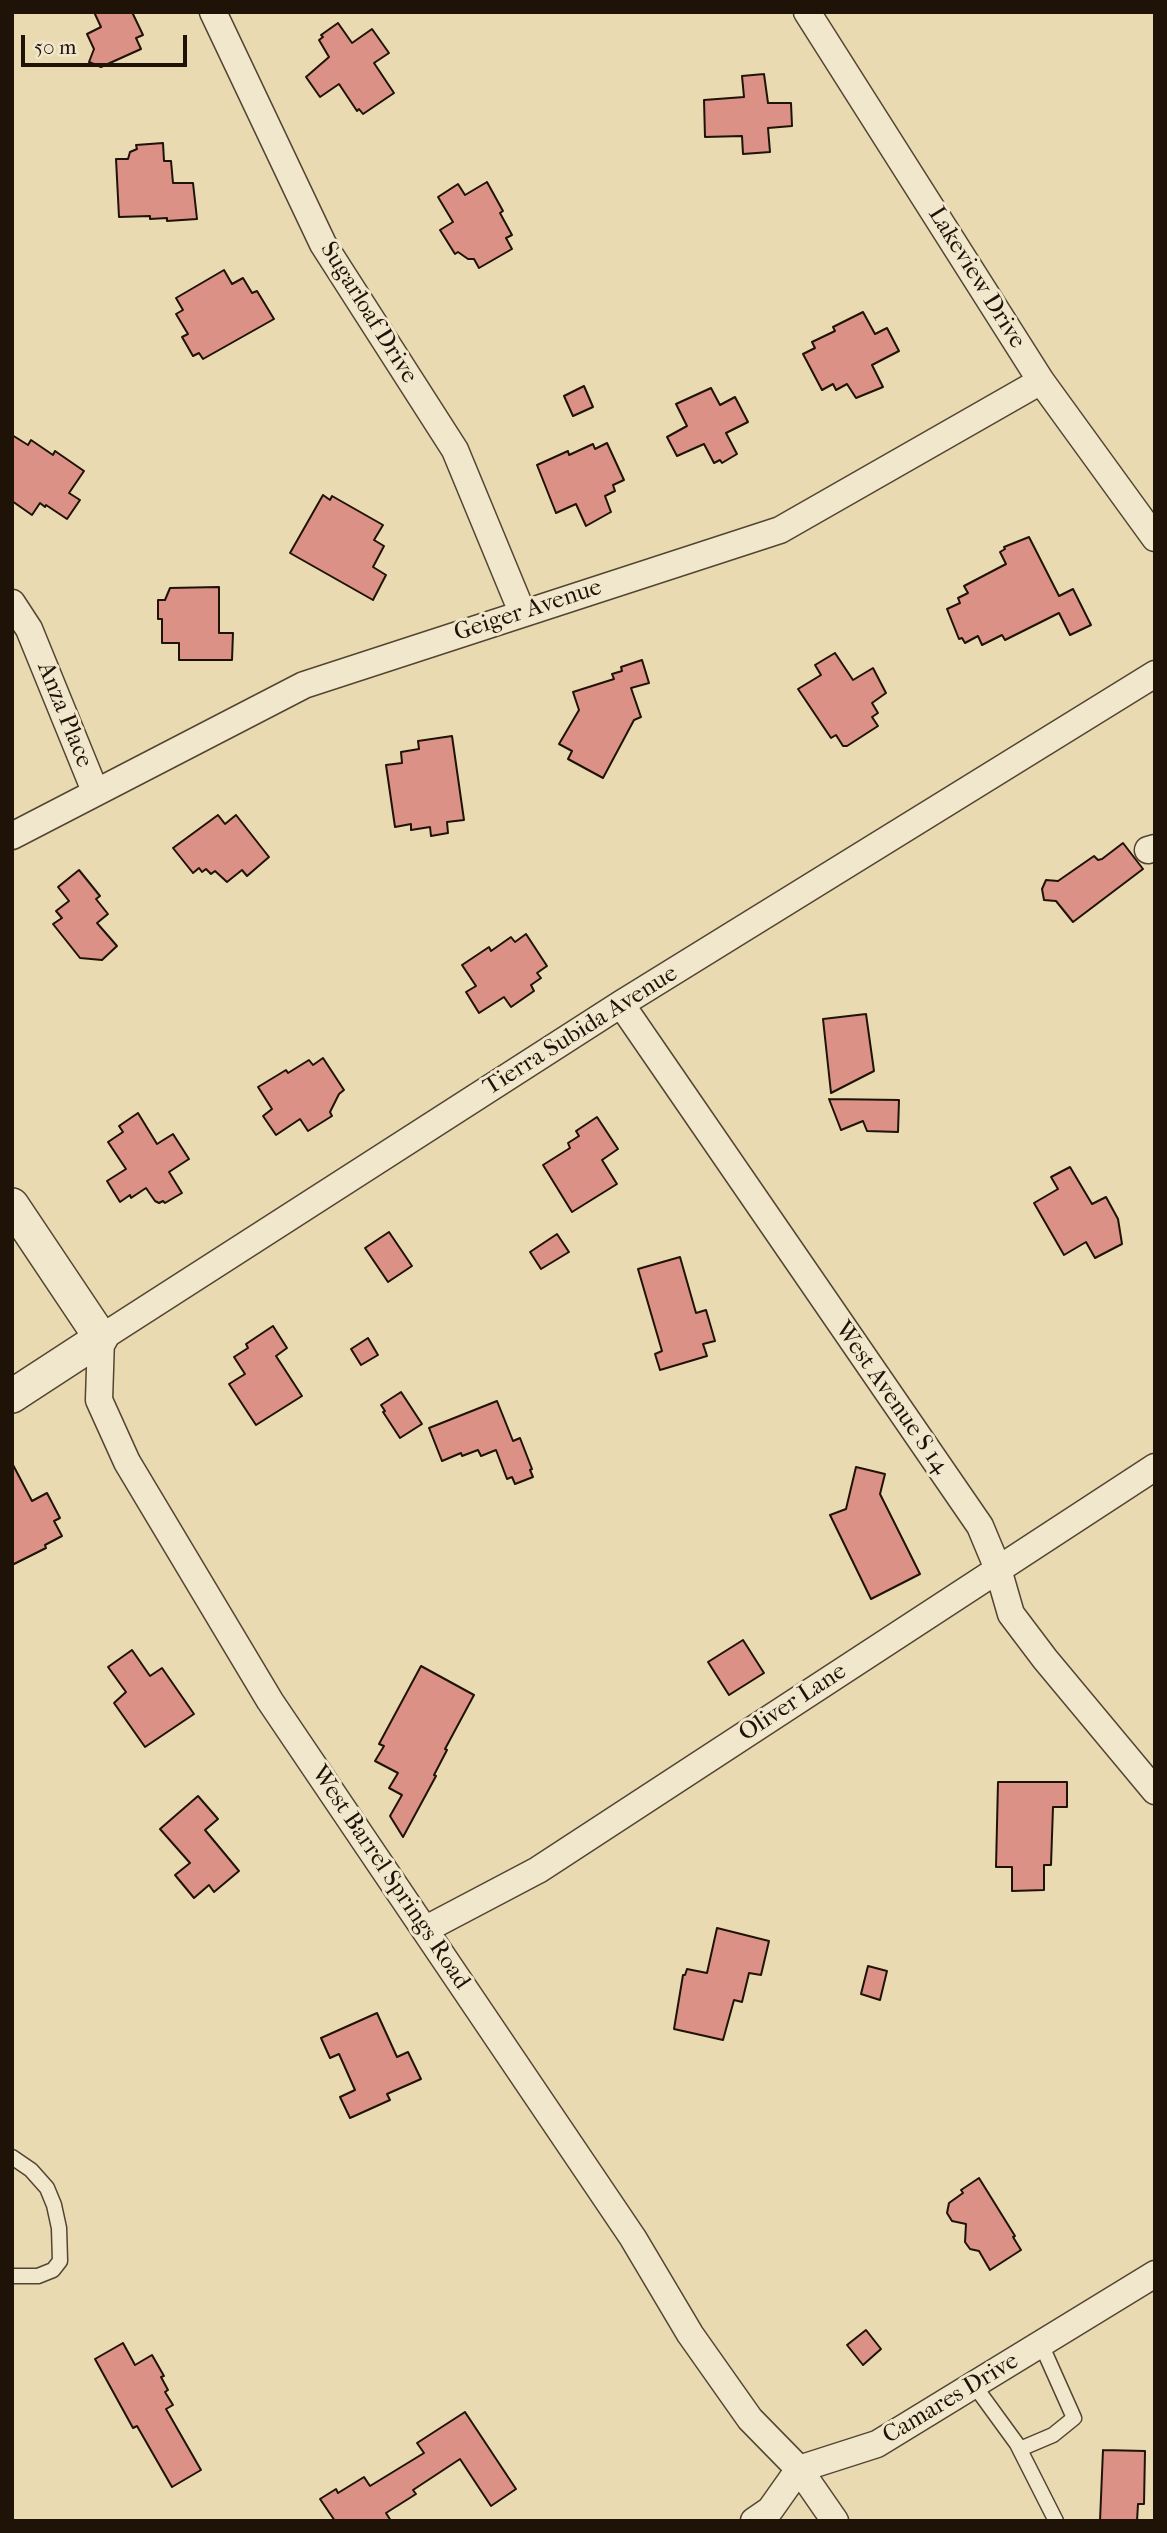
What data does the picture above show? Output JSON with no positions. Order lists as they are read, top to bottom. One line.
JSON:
{"streets":{"street":["Lakeview Drive","Sugarloaf Drive","Geiger Avenue","Anza Place","Tierra Subida Avenue","West Avenue S 14","Oliver Lane","West Barrel Springs Road","Camares Drive"]},"crossings":[["Lakeview Drive","Geiger Avenue"],["Sugarloaf Drive","Geiger Avenue"],["Geiger Avenue","Anza Place"],["Tierra Subida Avenue","West Avenue S 14"],["Tierra Subida Avenue","West Barrel Springs Road"],["West Avenue S 14","Oliver Lane"],["Oliver Lane","West Barrel Springs Road"],["West Barrel Springs Road","Camares Drive"]],"scale_bar":"50 m"}
